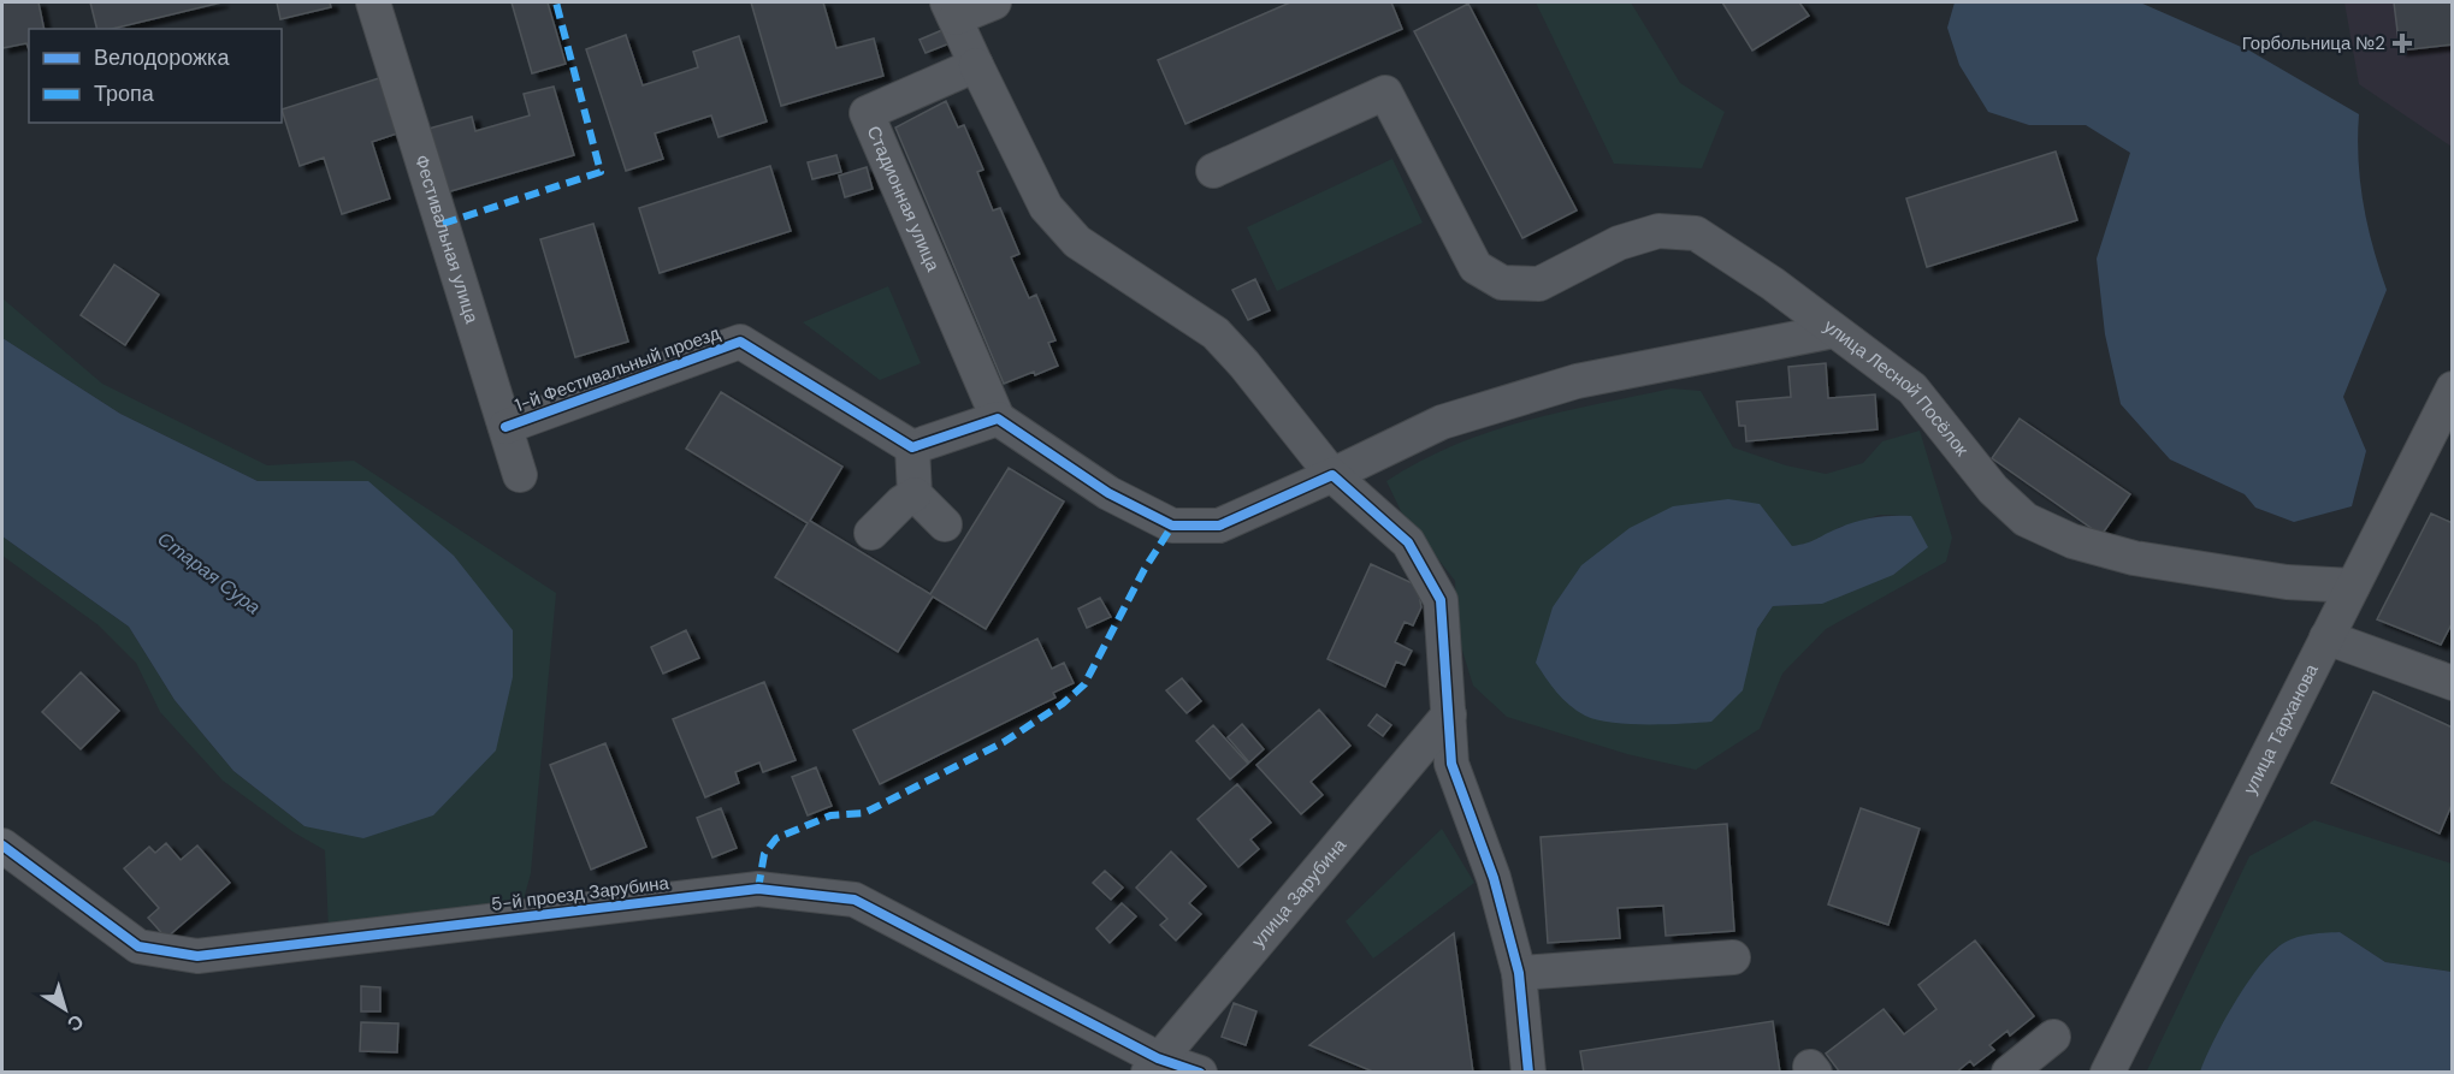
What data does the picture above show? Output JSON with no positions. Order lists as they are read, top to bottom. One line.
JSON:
{"streets":{"street":["Стадионная улица","Фестивальная улица","1-й Фестивальный проезд","улица Лесной Посёлок","улица Тарханова","улица Зарубина","5-й проезд Зарубина"]},"crossings":[["Стадионная улица","улица Лесной Посёлок"],["Фестивальная улица","1-й Фестивальный проезд"],["улица Лесной Посёлок","улица Тарханова"],["улица Зарубина","5-й проезд Зарубина"]],"water":["Старая Сура"],"places":{"health":["Горбольница №2"]},"legend":["Велодорожка","Тропа"],"north":"bottom right"}
